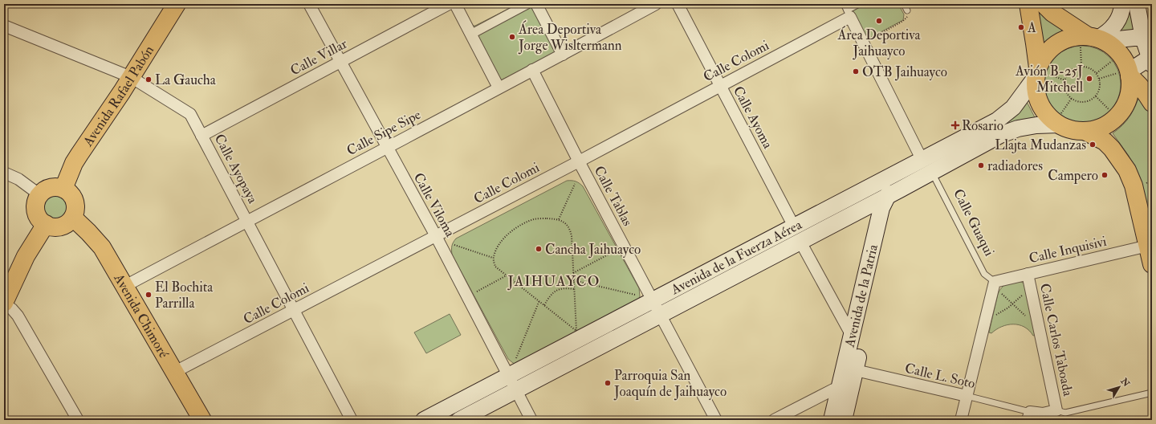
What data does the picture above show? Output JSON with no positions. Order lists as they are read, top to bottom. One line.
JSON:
{"streets":{"main road":["Avenida Rafael Pabón","Avenida de la Fuerza Aérea","Avenida de la Patria","Avenida Chimoré"],"street":["Calle Villar","Calle Colomi","Calle Ayoma","Calle Sipe Sipe","Calle Ayopaya","Calle Tablas","Calle Viloma","Calle Guaqui","Calle Inquisivi","Calle Carlos Taboada","Calle L. Soto"]},"crossings":[["Calle Villar","Calle Ayopaya"],["Calle Villar","Calle Viloma"],["Calle Colomi","Calle Ayoma"],["Calle Colomi","Calle Ayopaya"],["Calle Colomi","Calle Tablas"],["Calle Colomi","Calle Viloma"],["Calle Colomi","Calle Guaqui"],["Calle Colomi","Avenida Chimoré"],["Avenida Rafael Pabón","Calle Ayopaya"],["Avenida Rafael Pabón","Avenida Chimoré"],["Calle Ayoma","Avenida de la Fuerza Aérea"],["Calle Sipe Sipe","Calle Ayopaya"],["Calle Sipe Sipe","Calle Tablas"],["Calle Sipe Sipe","Calle Viloma"],["Calle Sipe Sipe","Avenida Chimoré"],["Calle Tablas","Avenida de la Fuerza Aérea"],["Calle Viloma","Avenida de la Fuerza Aérea"],["Calle Guaqui","Calle Inquisivi"],["Calle Guaqui","Avenida de la Fuerza Aérea"],["Calle Inquisivi","Calle Carlos Taboada"],["Avenida de la Fuerza Aérea","Avenida de la Patria"],["Avenida de la Patria","Calle L. Soto"]],"districts":["JAIHUAYCO"],"places":{"other":["Área Deportiva Jaihuayco","A","Área Deportiva Jorge Wisltermann","OTB Jaihuayco","Avión B-25J Mitchell","La Gaucha","Llajta Mudanzas","radiadores","Campero","Cancha Jaihuayco","El Bochita Parrilla","Parroquia San Joaquín de Jaihuayco"],"health":["Rosario"]},"north":"top right"}
